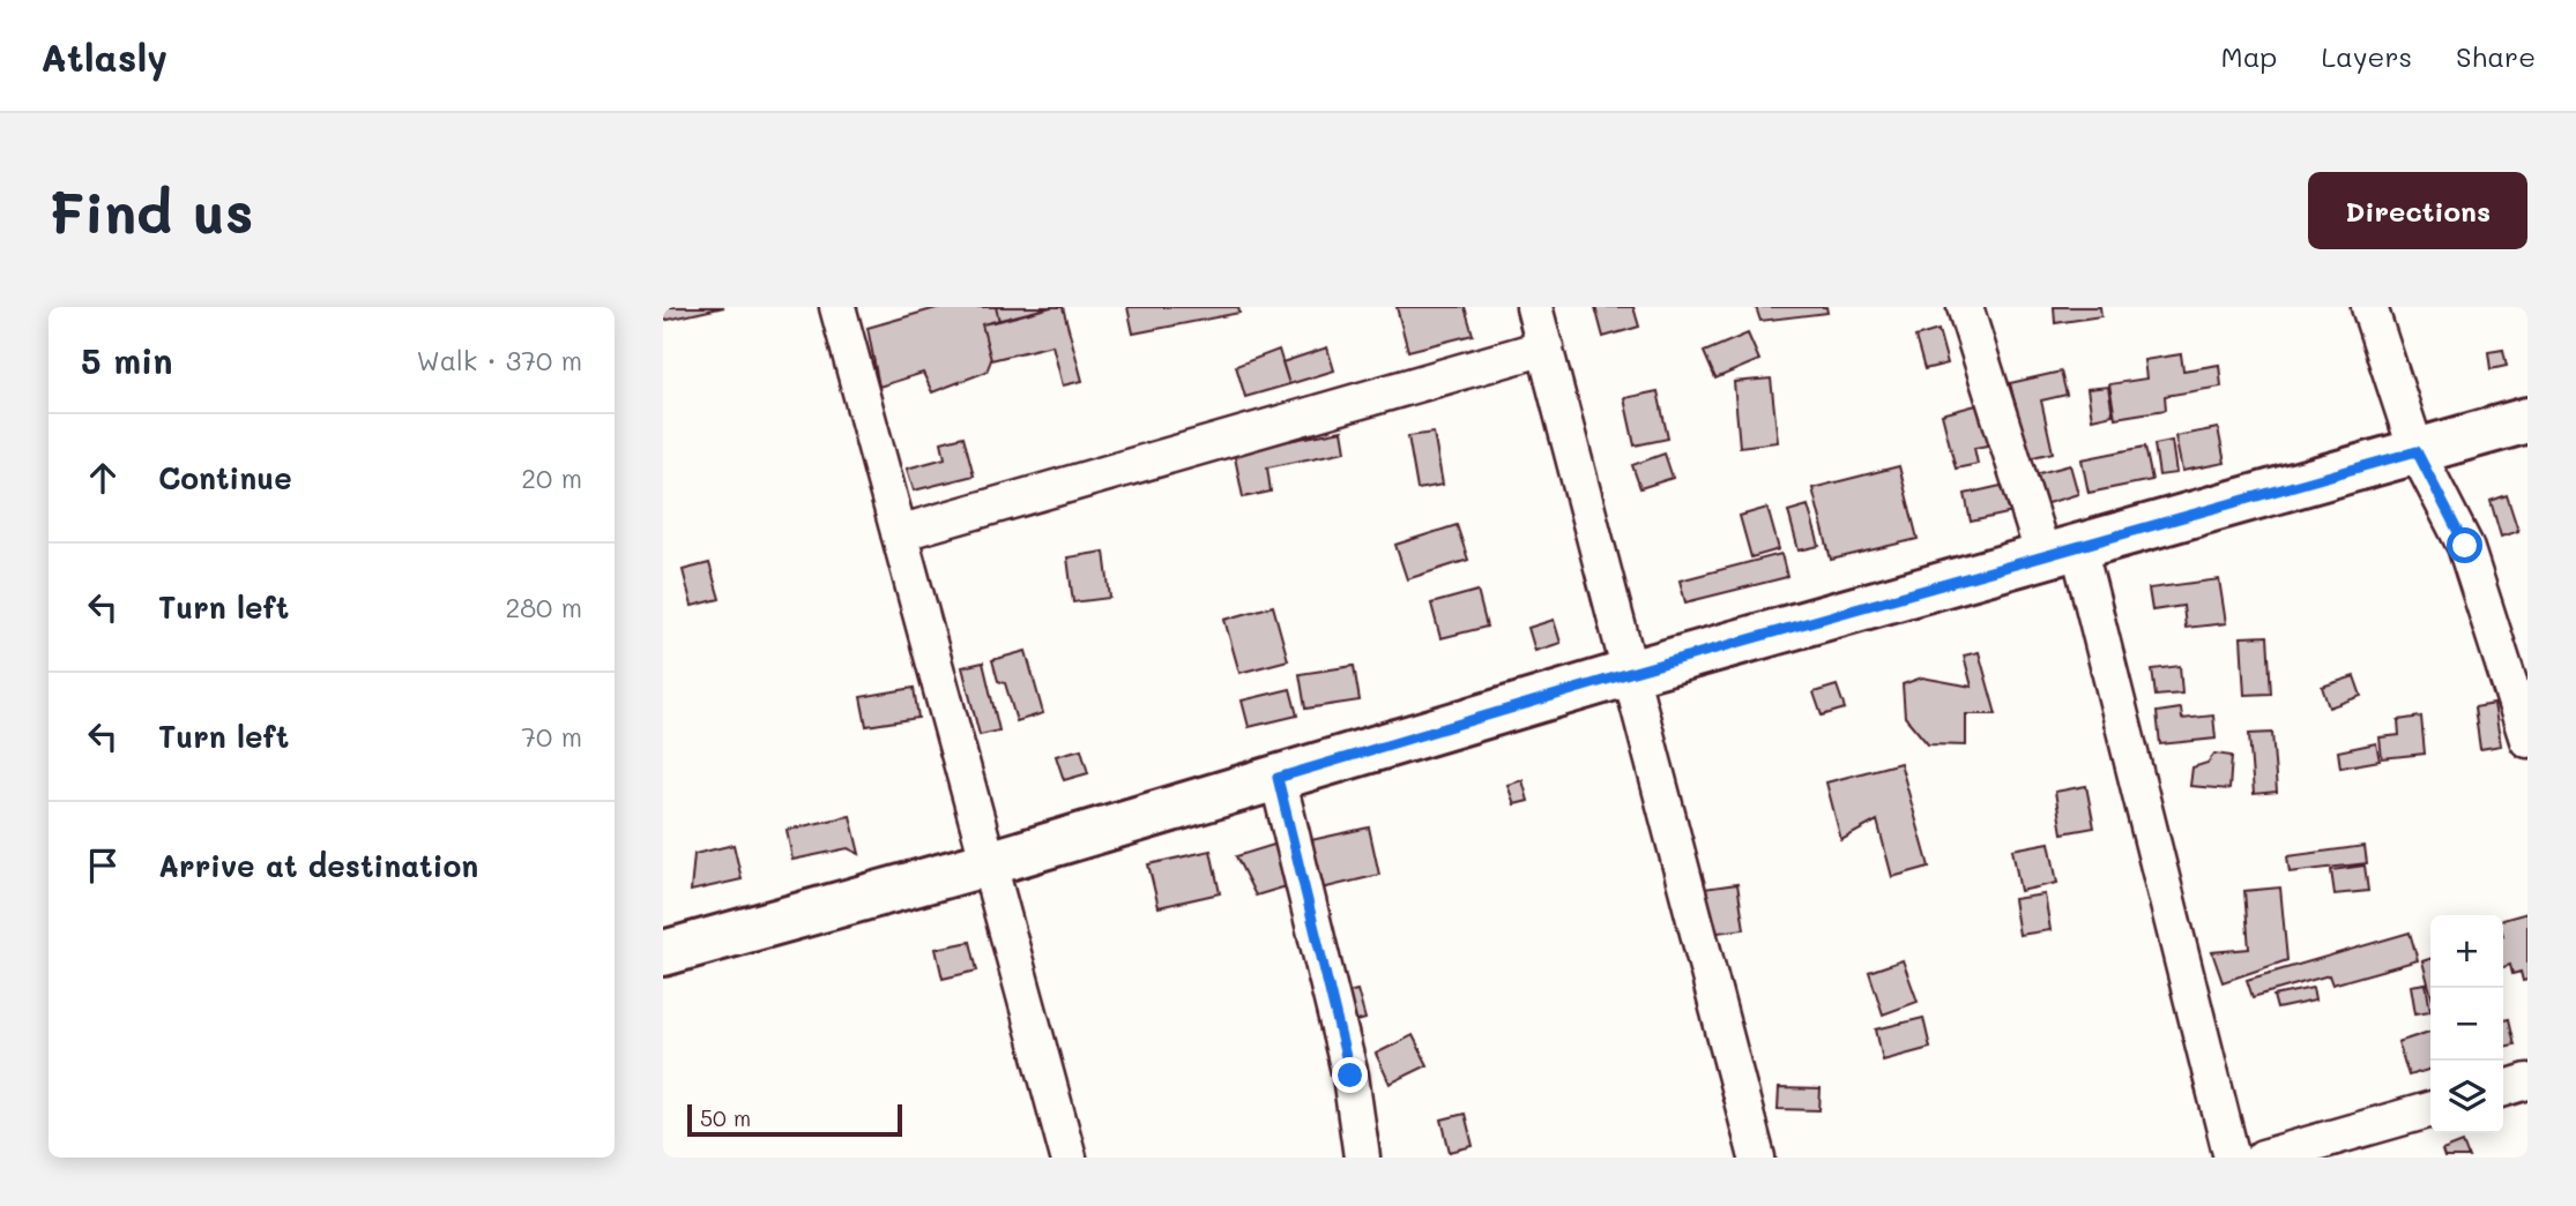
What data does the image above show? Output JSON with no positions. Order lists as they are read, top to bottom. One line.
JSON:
{"scale_bar":"50 m","page":{"header":"Atlasly","nav":["Map","Layers","Share"],"buttons":"Directions","title":"Find us","heading":["5 min","Walk · 370 m"],"list":[["Continue","20 m"],["Turn left","280 m"],["Turn left","70 m"],"Arrive at destination"],"map_buttons":["+","−"],"scale":"50 m"}}
